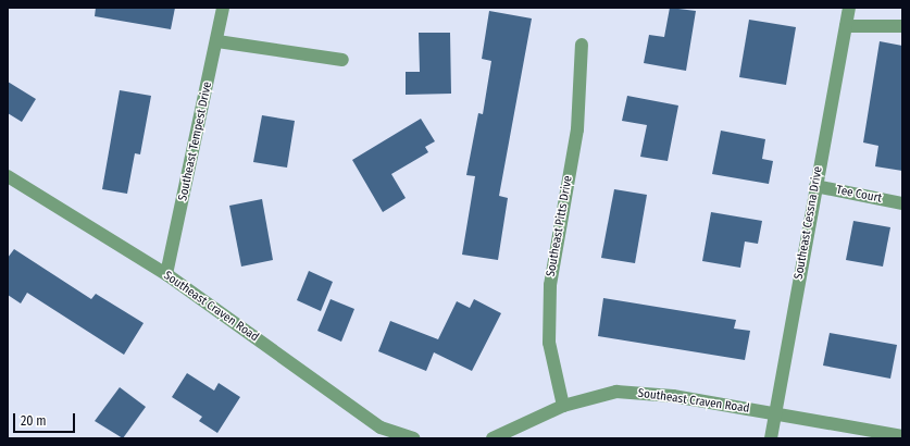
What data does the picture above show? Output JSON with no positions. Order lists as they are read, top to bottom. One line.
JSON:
{"streets":{"street":["Southeast Tempest Drive","Tee Court","Southeast Cessna Drive","Southeast Pitts Drive","Southeast Craven Road"]},"crossings":[["Southeast Tempest Drive","Southeast Craven Road"],["Tee Court","Southeast Cessna Drive"],["Southeast Cessna Drive","Southeast Craven Road"],["Southeast Pitts Drive","Southeast Craven Road"]],"scale_bar":"20 m"}
